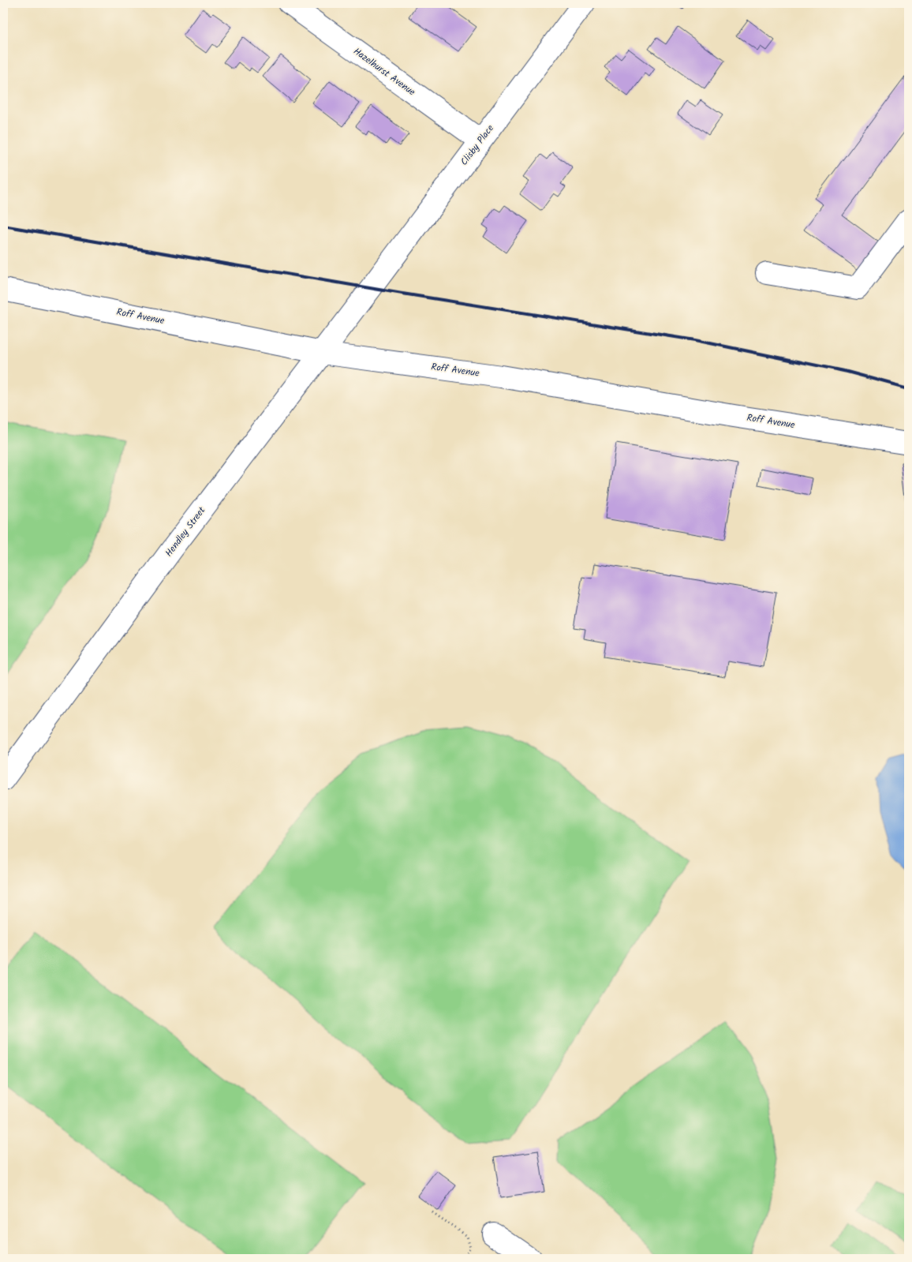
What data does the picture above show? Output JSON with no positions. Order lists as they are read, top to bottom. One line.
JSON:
{"streets":{"street":["Hazelhurst Avenue","Clisby Place","Roff Avenue","Hendley Street"]},"crossings":[["Hazelhurst Avenue","Clisby Place"],["Clisby Place","Hendley Street"],["Roff Avenue","Hendley Street"]]}
